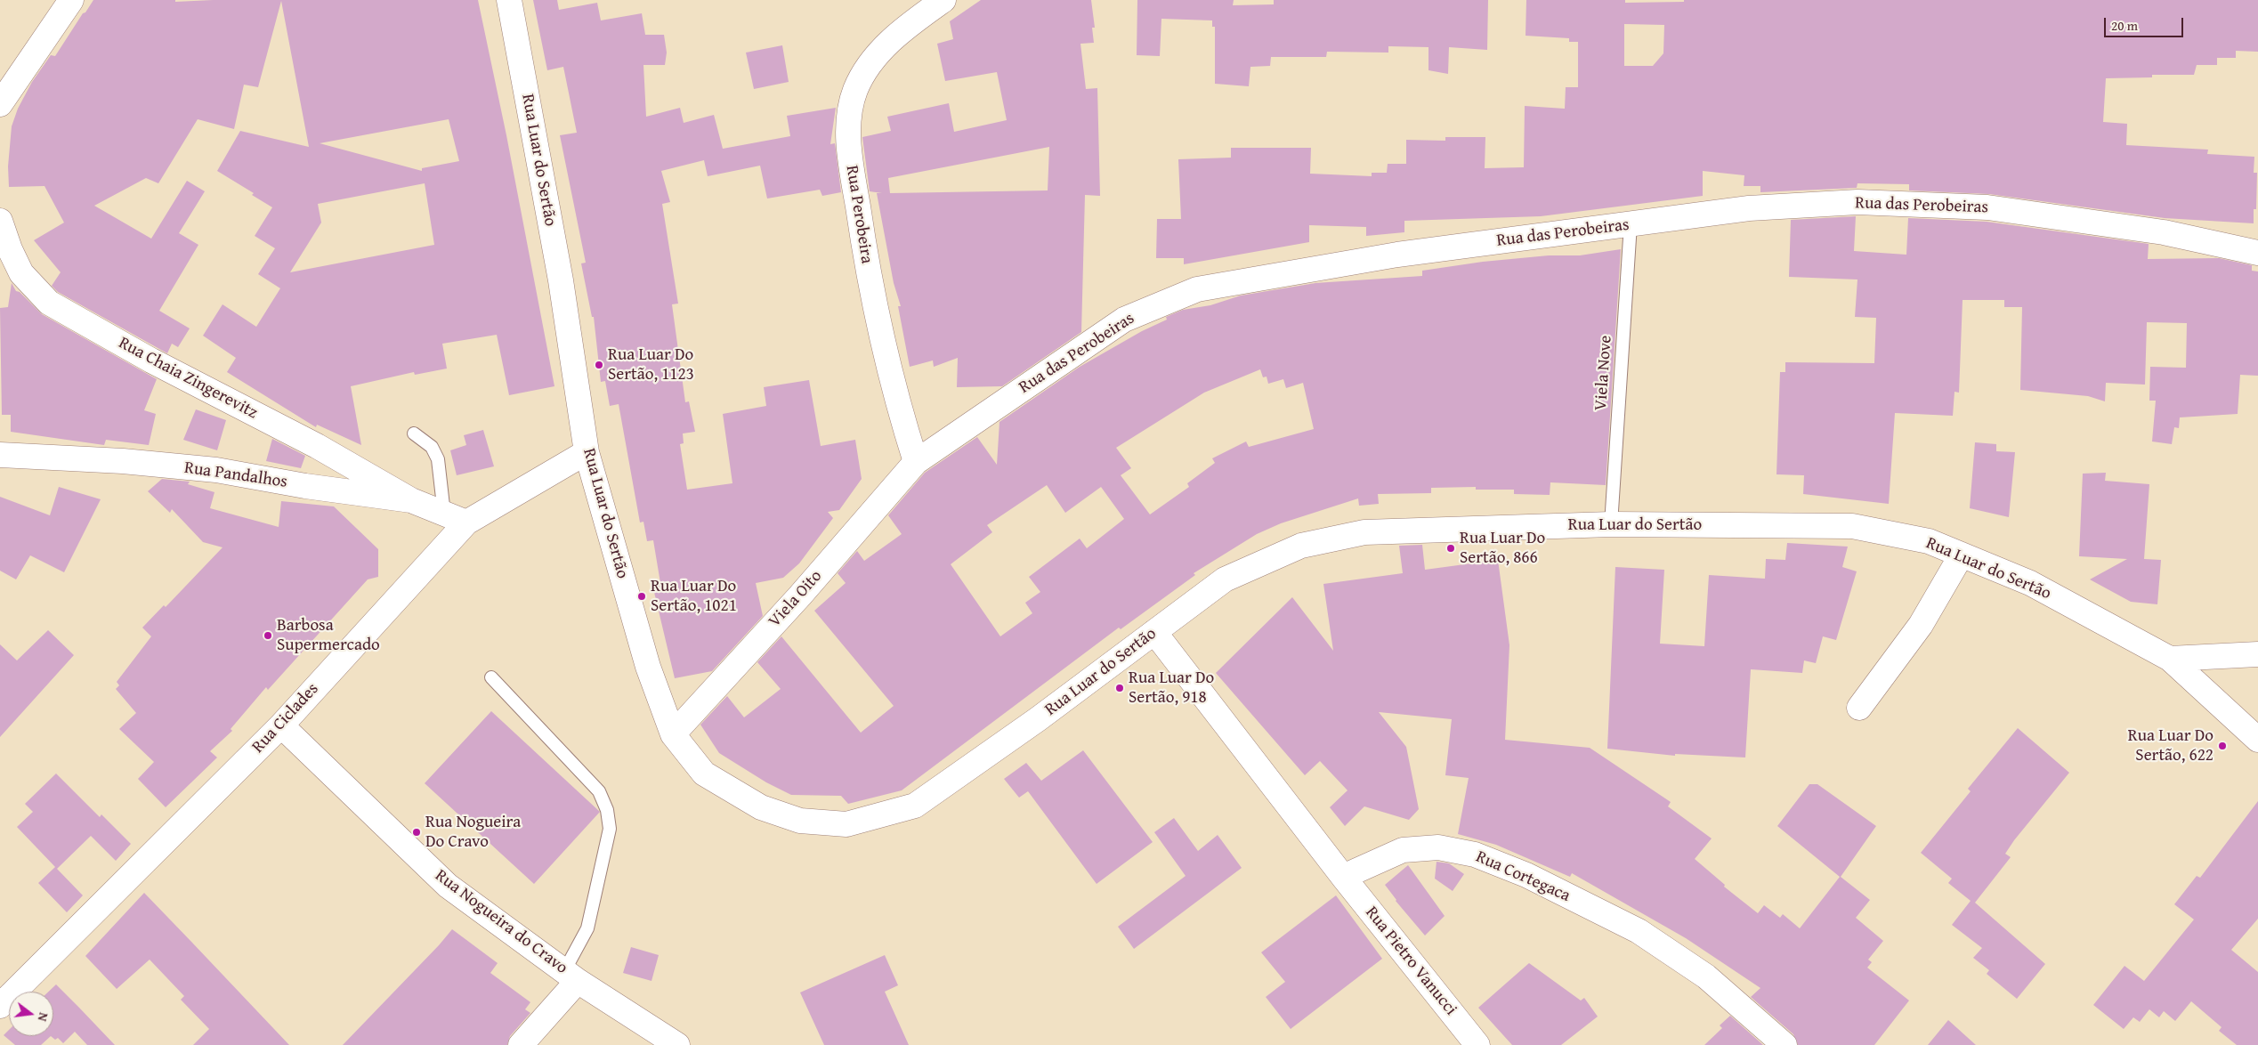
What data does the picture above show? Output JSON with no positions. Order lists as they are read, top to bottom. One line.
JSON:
{"streets":{"street":["Rua Luar do Sertão","Rua das Perobeiras","Rua Perobeira","Rua Chaia Zingerevitz","Rua Pandalhos","Viela Oito","Rua Ciclades","Rua Cortegaca","Rua Nogueira do Cravo","Rua Pietro Vanucci"],"lane":["Viela Nove"]},"crossings":[["Rua Luar do Sertão","Viela Nove"],["Rua Luar do Sertão","Viela Oito"],["Rua Luar do Sertão","Rua Ciclades"],["Rua das Perobeiras","Rua Perobeira"],["Rua das Perobeiras","Viela Nove"],["Rua das Perobeiras","Viela Oito"],["Rua Perobeira","Viela Oito"],["Rua Chaia Zingerevitz","Rua Pandalhos"],["Rua Pandalhos","Rua Ciclades"],["Rua Ciclades","Rua Nogueira do Cravo"],["Rua Cortegaca","Rua Pietro Vanucci"]],"places":["Rua Luar Do Sertão, 1123","Rua Luar Do Sertão, 866","Rua Luar Do Sertão, 1021","Barbosa Supermercado","Rua Luar Do Sertão, 918","Rua Luar Do Sertão, 622","Rua Nogueira Do Cravo"],"scale_bar":"20 m","north":"right"}
